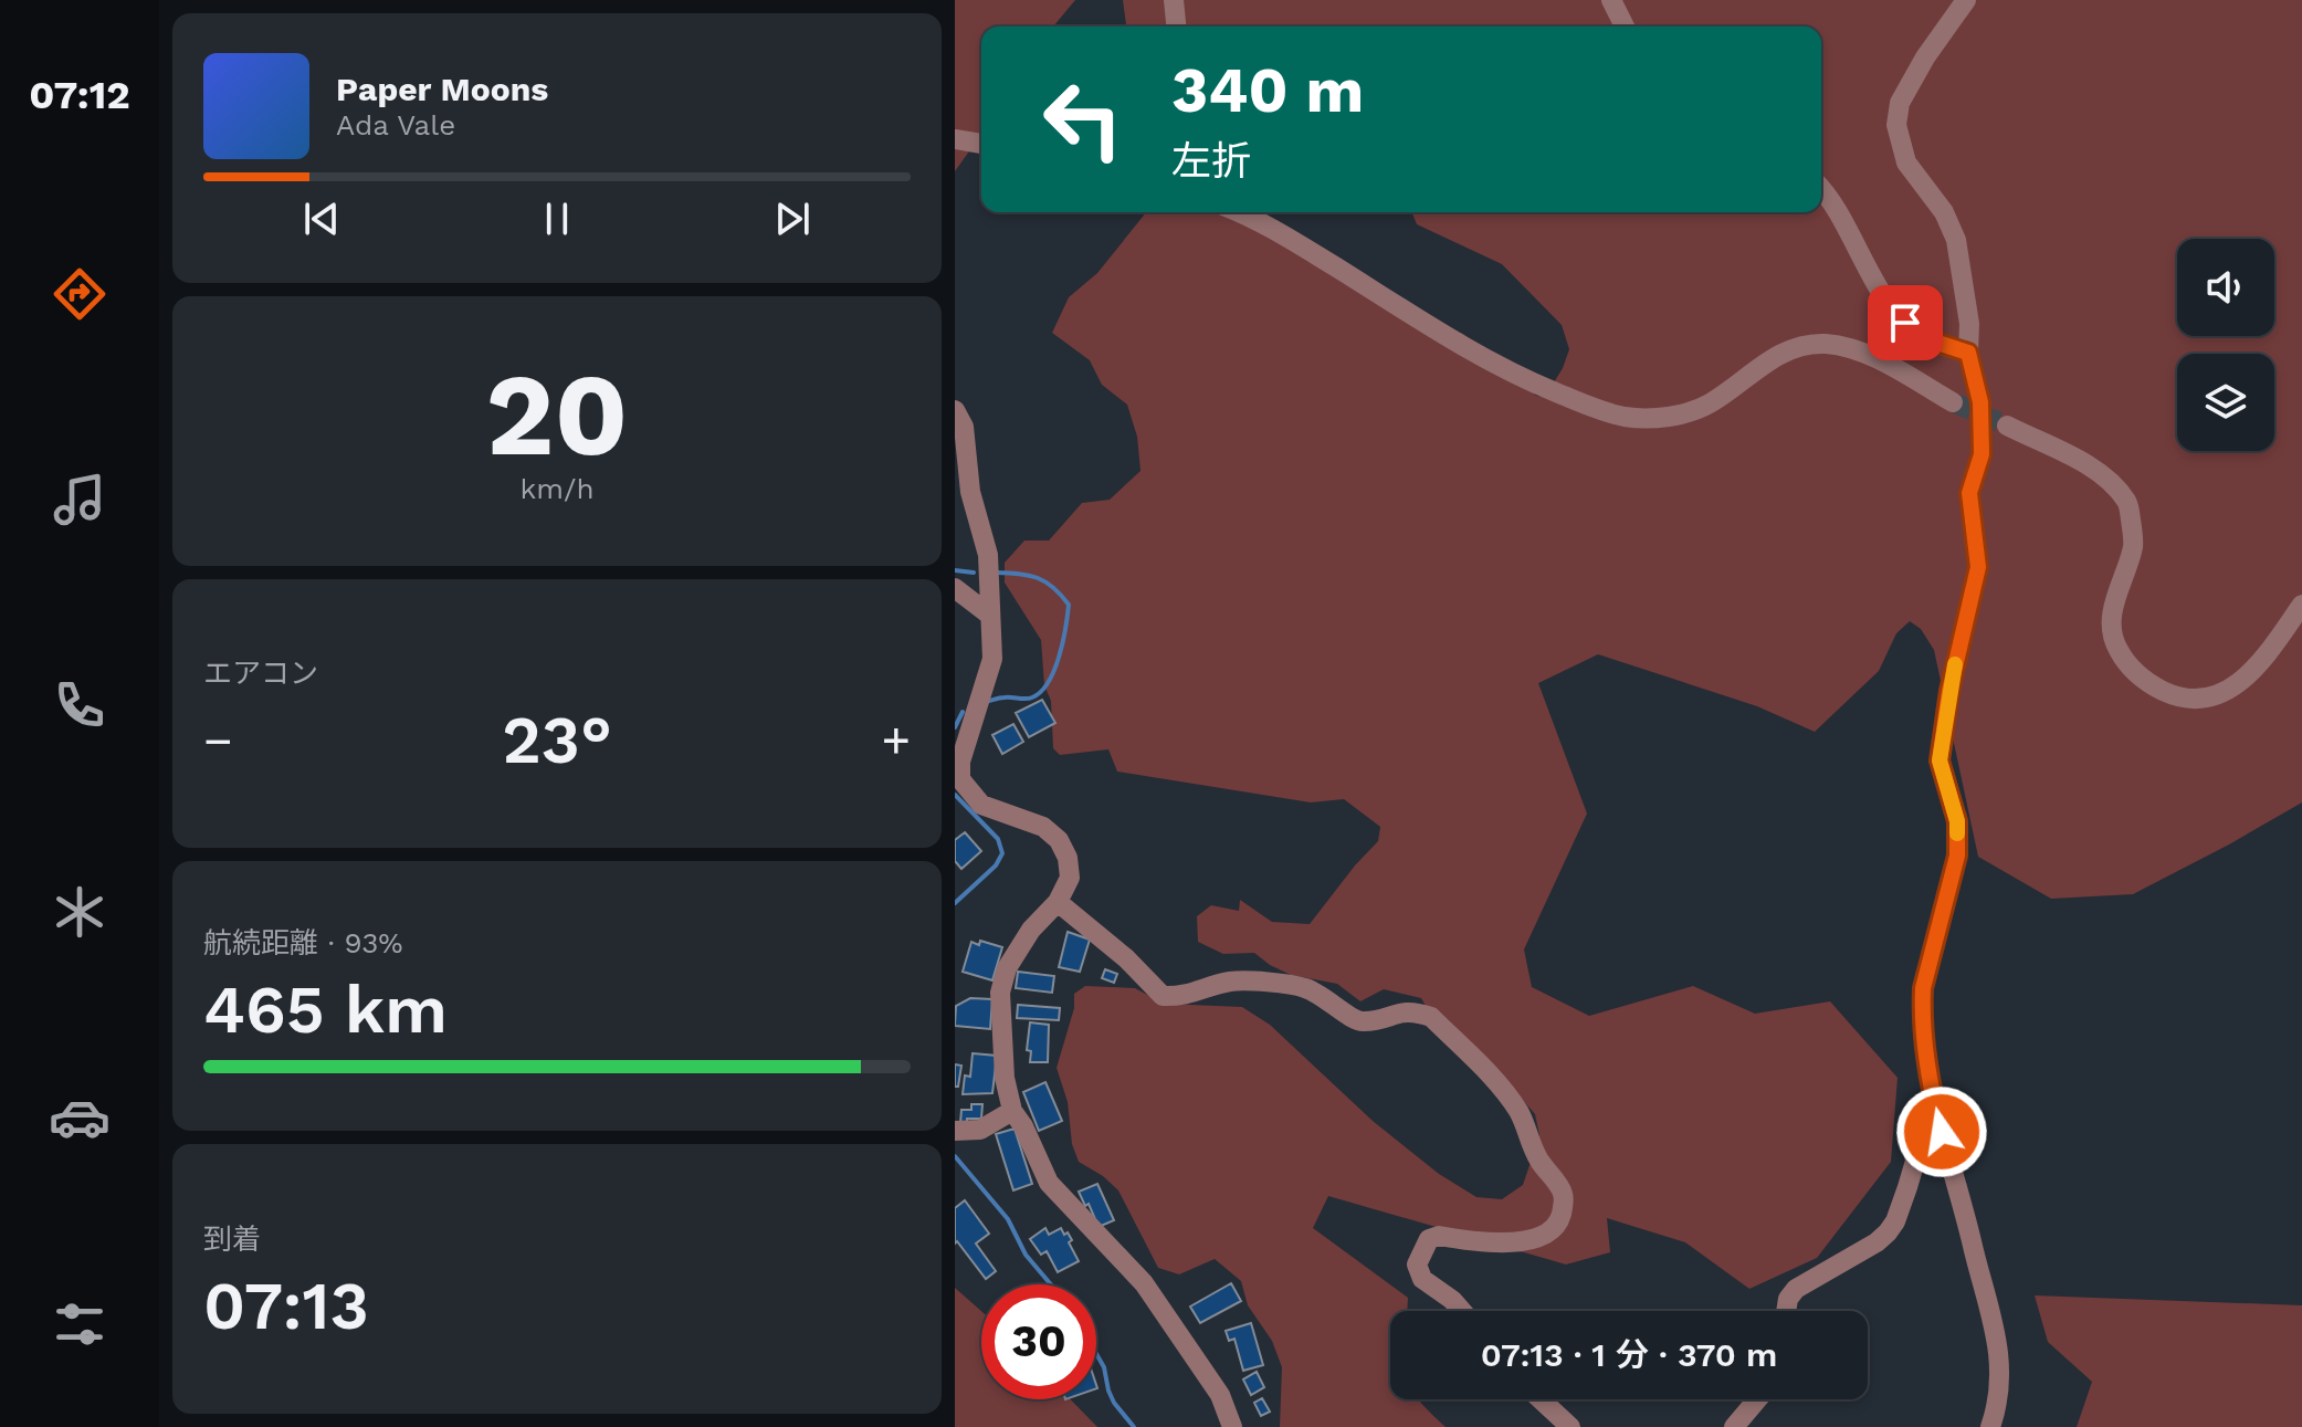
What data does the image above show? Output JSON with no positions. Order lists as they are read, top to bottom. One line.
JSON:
{"page":{"tabs":"07:12","turn":["340 m","左折"],"song":["Paper Moons","Ada Vale"],"tile":[["20","km/h"],"エアコン",["航続距離 · 93%","465 km"],["到着","07:13"]],"heat":["−","23°","+"],"limit":"30","trip":"07:13 · 1 分 · 370 m"}}
